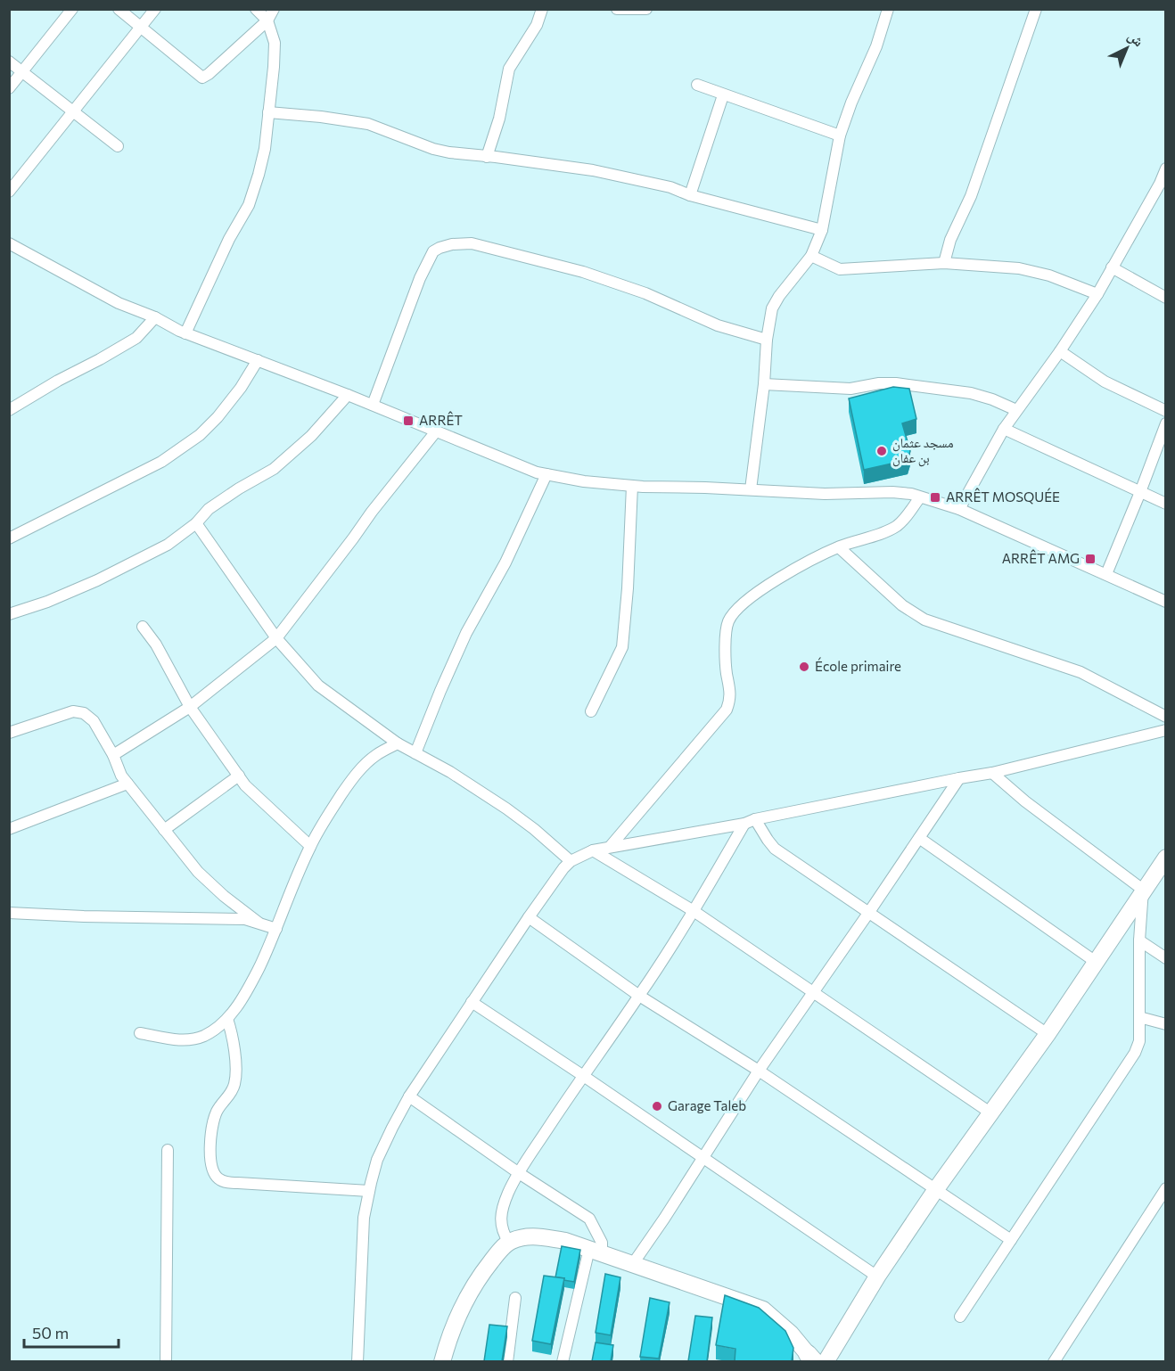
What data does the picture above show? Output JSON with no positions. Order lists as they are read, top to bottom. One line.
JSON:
{"places":{"transit":["ARRÊT","ARRÊT MOSQUÉE","ARRÊT AMG"],"other":["مسجد عثمان بن عفان","École primaire","Garage Taleb"]},"scale_bar":"50 m","north":"top right"}
